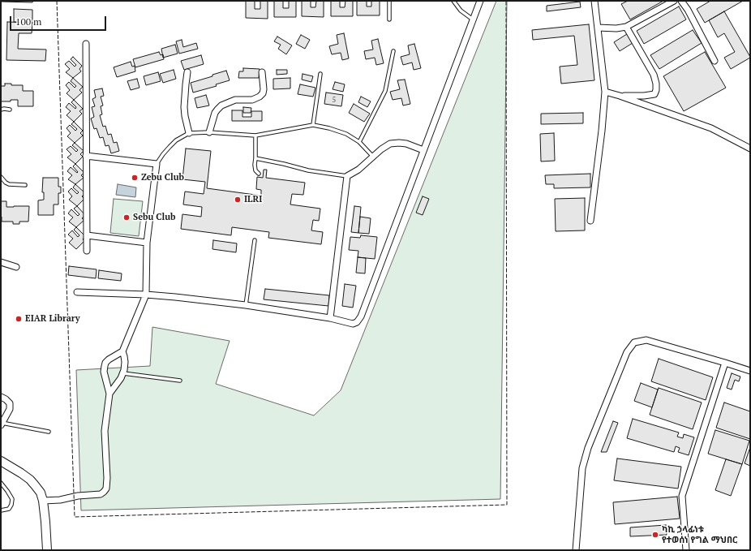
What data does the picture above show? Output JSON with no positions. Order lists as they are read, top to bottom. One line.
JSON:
{"places":["Zebu Club","ILRI","Sebu Club","EIAR Library","ካኪ ኃላፊነቱ የተወሰነ የግል ማህበር"],"house_numbers":["5"],"scale_bar":"100 m"}
